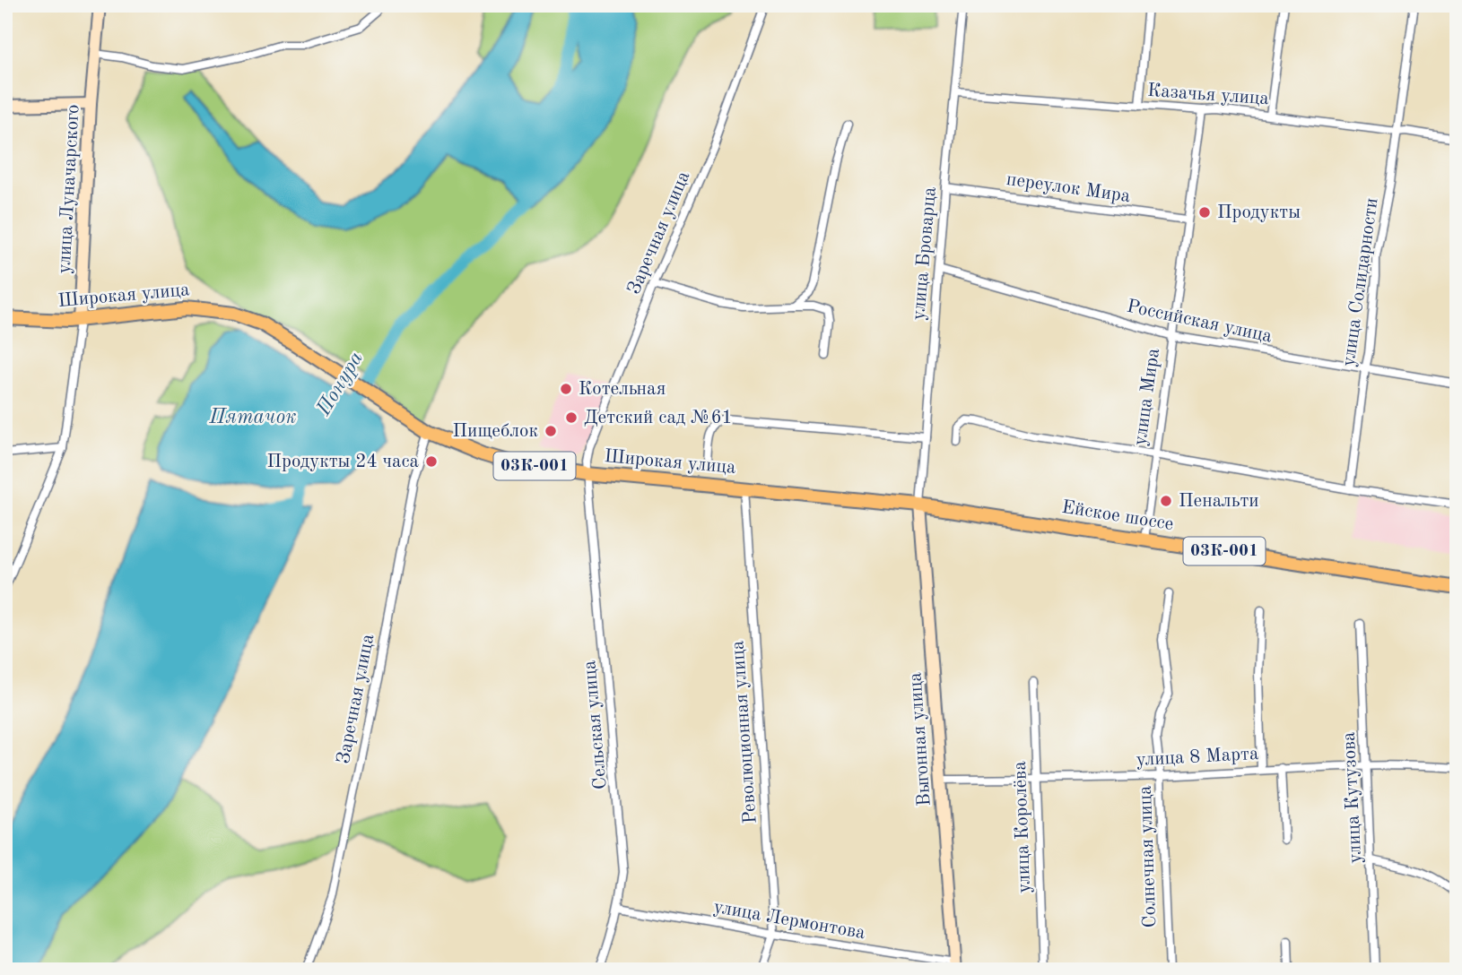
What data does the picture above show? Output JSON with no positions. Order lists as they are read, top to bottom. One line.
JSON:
{"streets":{"main road":["Широкая улица","03К-001","Ейское шоссе"],"street":["Казачья улица","переулок Мира","улица Луначарского","Заречная улица","улица Броварца","улица Солидарности","Российская улица","улица Мира","Сельская улица","Революционная улица","Выгонная улица","улица 8 Марта","улица Кутузова","улица Королёва","Солнечная улица","улица Лермонтова"]},"crossings":[["Казачья улица","улица Броварца"],["Казачья улица","улица Солидарности"],["Казачья улица","улица Мира"],["переулок Мира","улица Броварца"],["переулок Мира","улица Мира"],["улица Луначарского","Широкая улица"],["Заречная улица","Широкая улица"],["Заречная улица","Сельская улица"],["улица Броварца","Широкая улица"],["улица Броварца","Российская улица"],["улица Броварца","Ейское шоссе"],["улица Броварца","Выгонная улица"],["улица Солидарности","Российская улица"],["Широкая улица","Ейское шоссе"],["Широкая улица","Сельская улица"],["Широкая улица","Революционная улица"],["Широкая улица","Выгонная улица"],["Российская улица","улица Мира"],["улица Мира","Ейское шоссе"],["Ейское шоссе","Выгонная улица"],["Сельская улица","улица Лермонтова"],["Революционная улица","улица Лермонтова"],["Выгонная улица","улица 8 Марта"],["Выгонная улица","улица Лермонтова"],["улица 8 Марта","улица Кутузова"],["улица 8 Марта","улица Королёва"],["улица 8 Марта","Солнечная улица"]],"water":["Понура","Пятачок"],"places":["Продукты","Котельная","Детский сад №61","Пищеблок","Продукты 24 часа","Пенальти"]}
